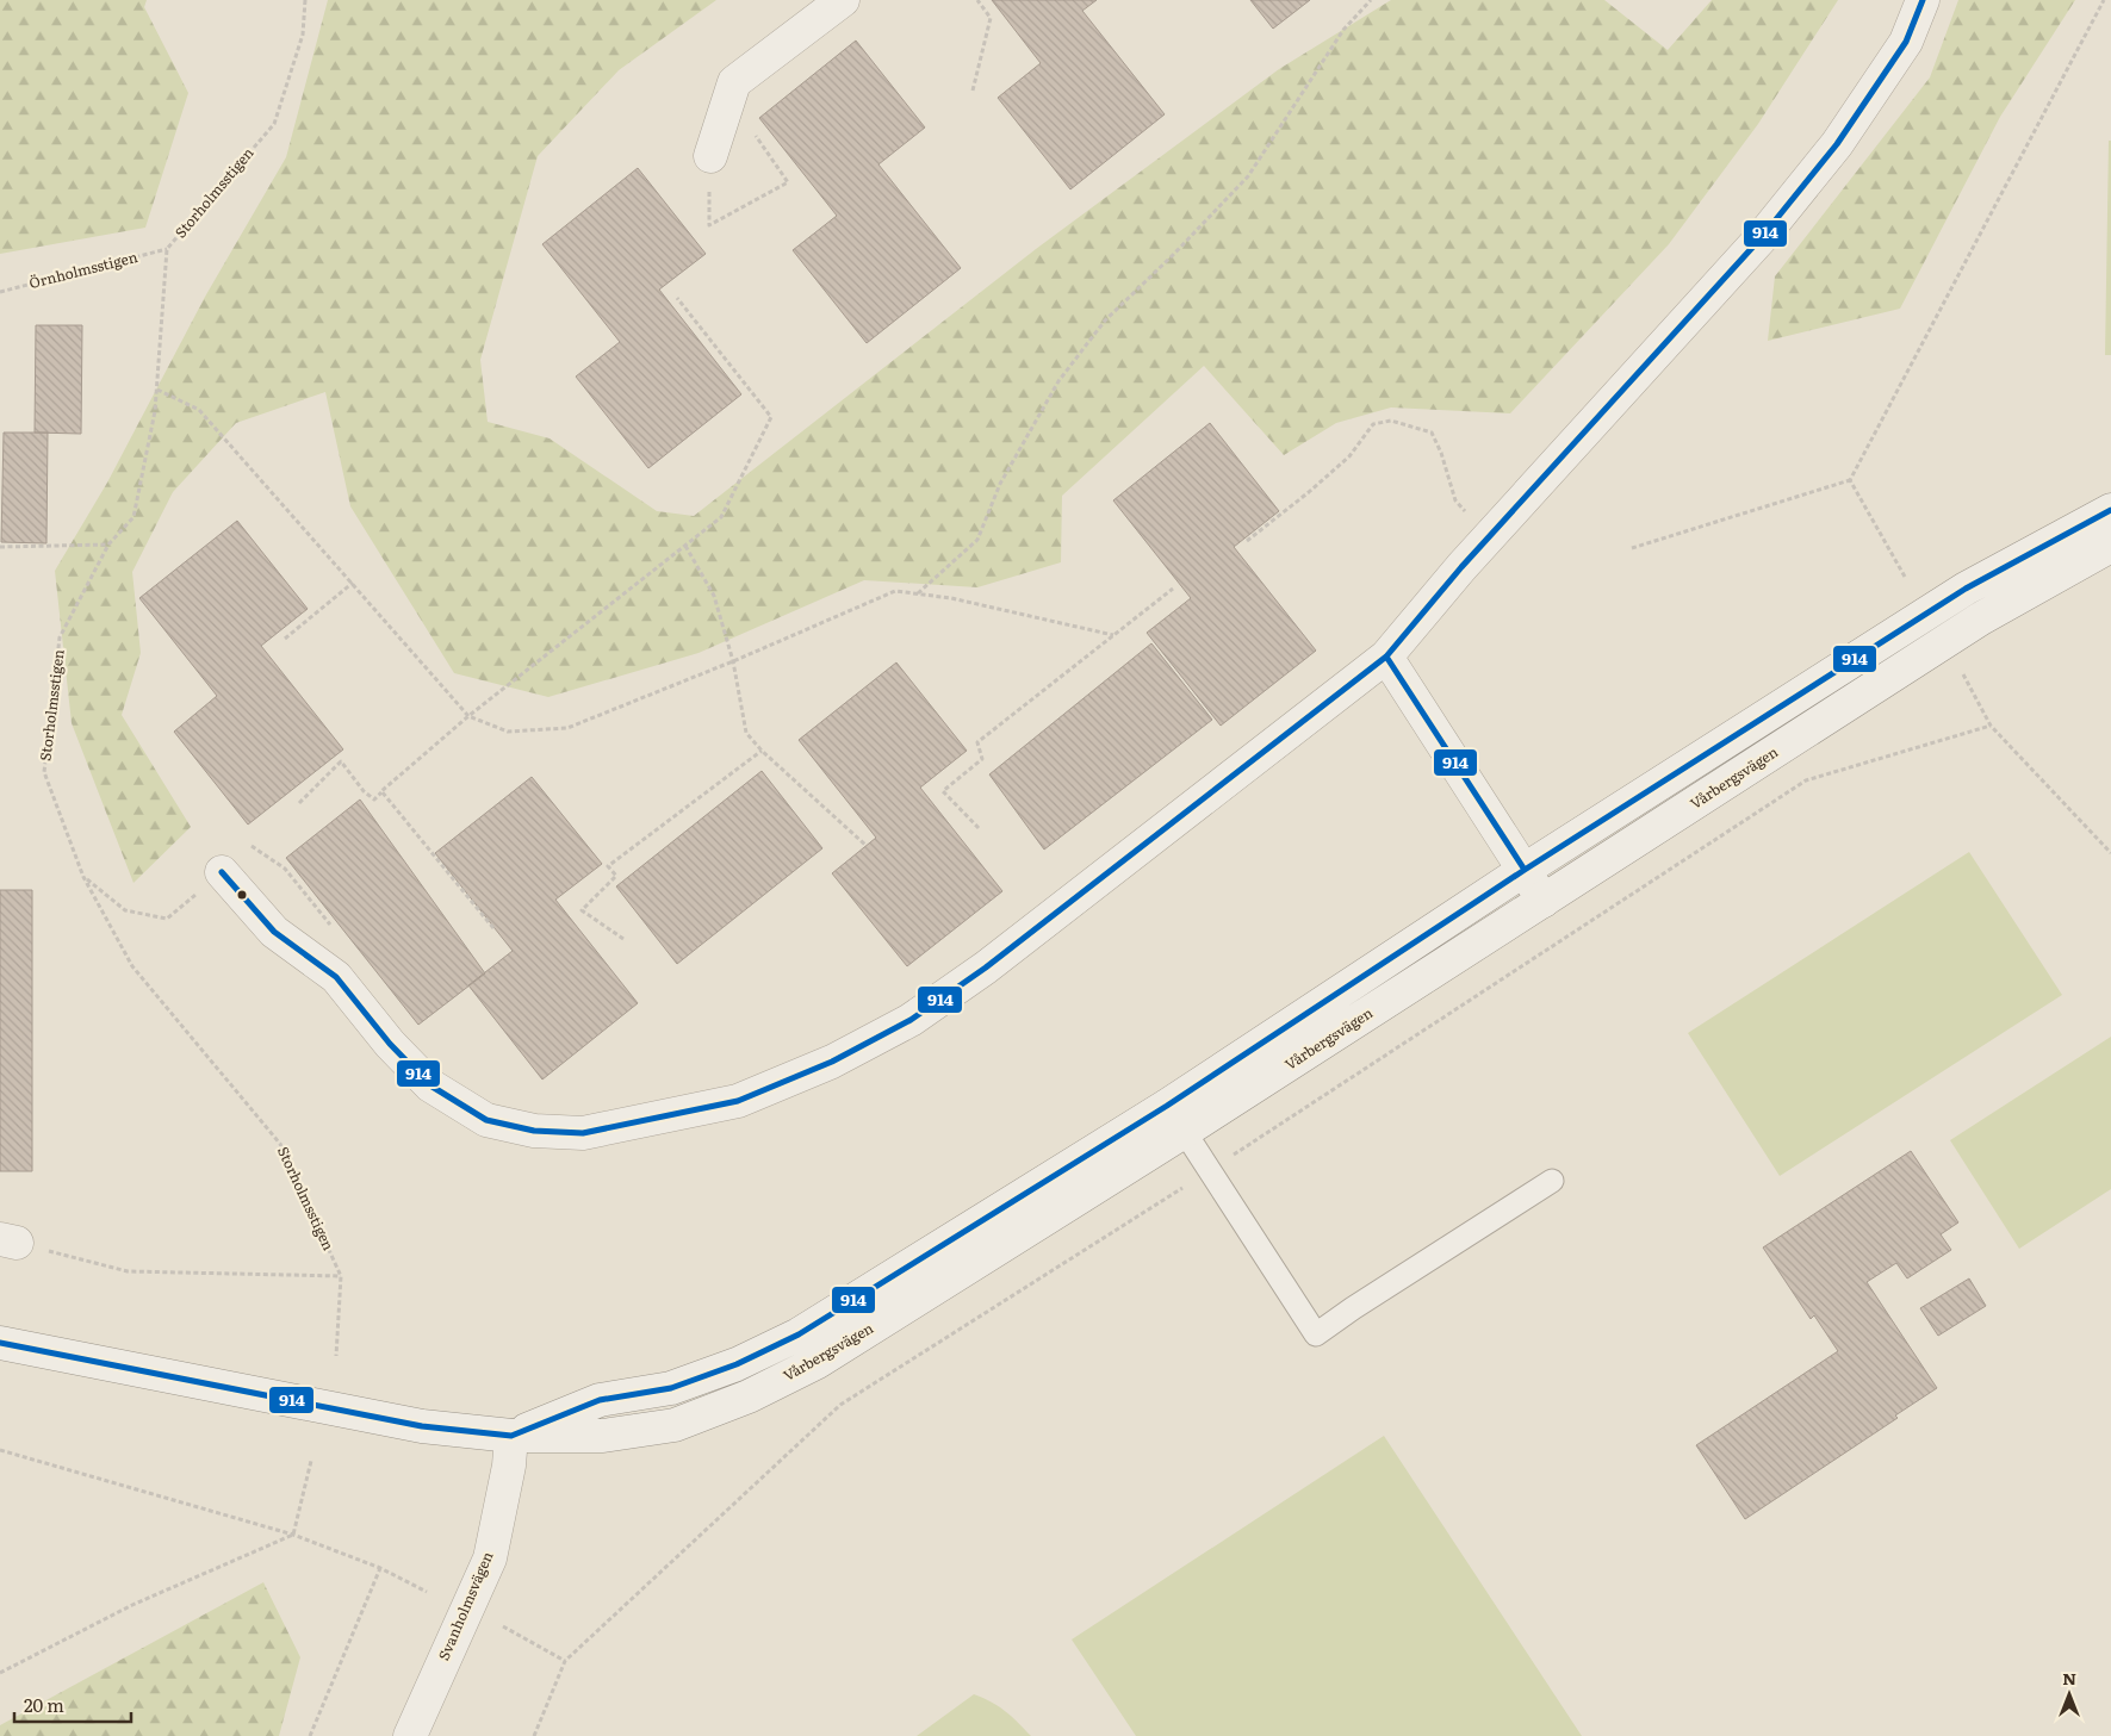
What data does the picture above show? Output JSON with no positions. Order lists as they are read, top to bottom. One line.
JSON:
{"streets":{"street":["Vårbergsvägen","Svanholmsvägen"],"path":["Storholmsstigen","Örnholmsstigen"]},"crossings":[["Storholmsstigen","Örnholmsstigen"],["Vårbergsvägen","Svanholmsvägen"]],"lines":["transit line 914"],"scale_bar":"20 m","north":"top"}
